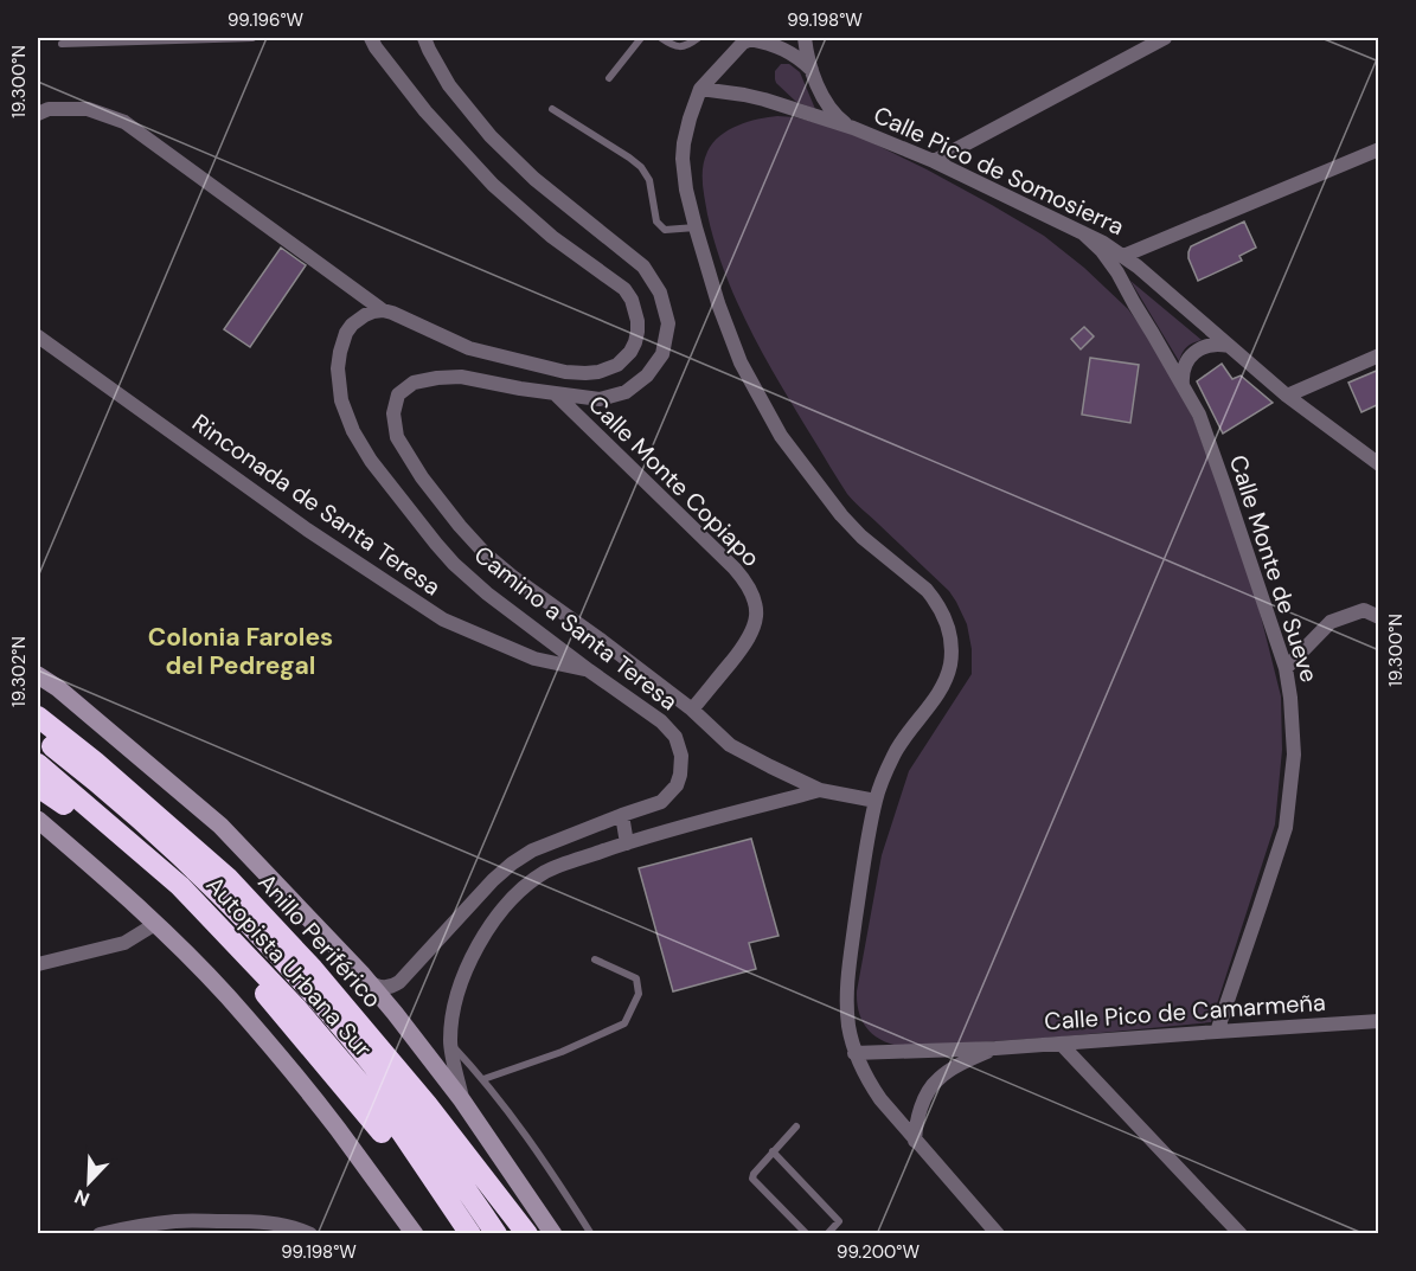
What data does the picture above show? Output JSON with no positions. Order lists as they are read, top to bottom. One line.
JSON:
{"streets":{"highway":["Anillo Periférico","Autopista Urbana Sur"],"street":["Calle Pico de Somosierra","Calle Monte Copiapo","Rinconada de Santa Teresa","Calle Monte de Sueve","Camino a Santa Teresa","Calle Pico de Camarmeña"]},"crossings":[["Calle Pico de Somosierra","Calle Monte de Sueve"],["Calle Monte Copiapo","Camino a Santa Teresa"],["Rinconada de Santa Teresa","Camino a Santa Teresa"],["Calle Monte de Sueve","Calle Pico de Camarmeña"]],"districts":["Colonia Faroles del Pedregal"],"north":"bottom left","coordinates":["99.196°W","99.198°W","19.300°N","19.302°N","99.200°W"]}
